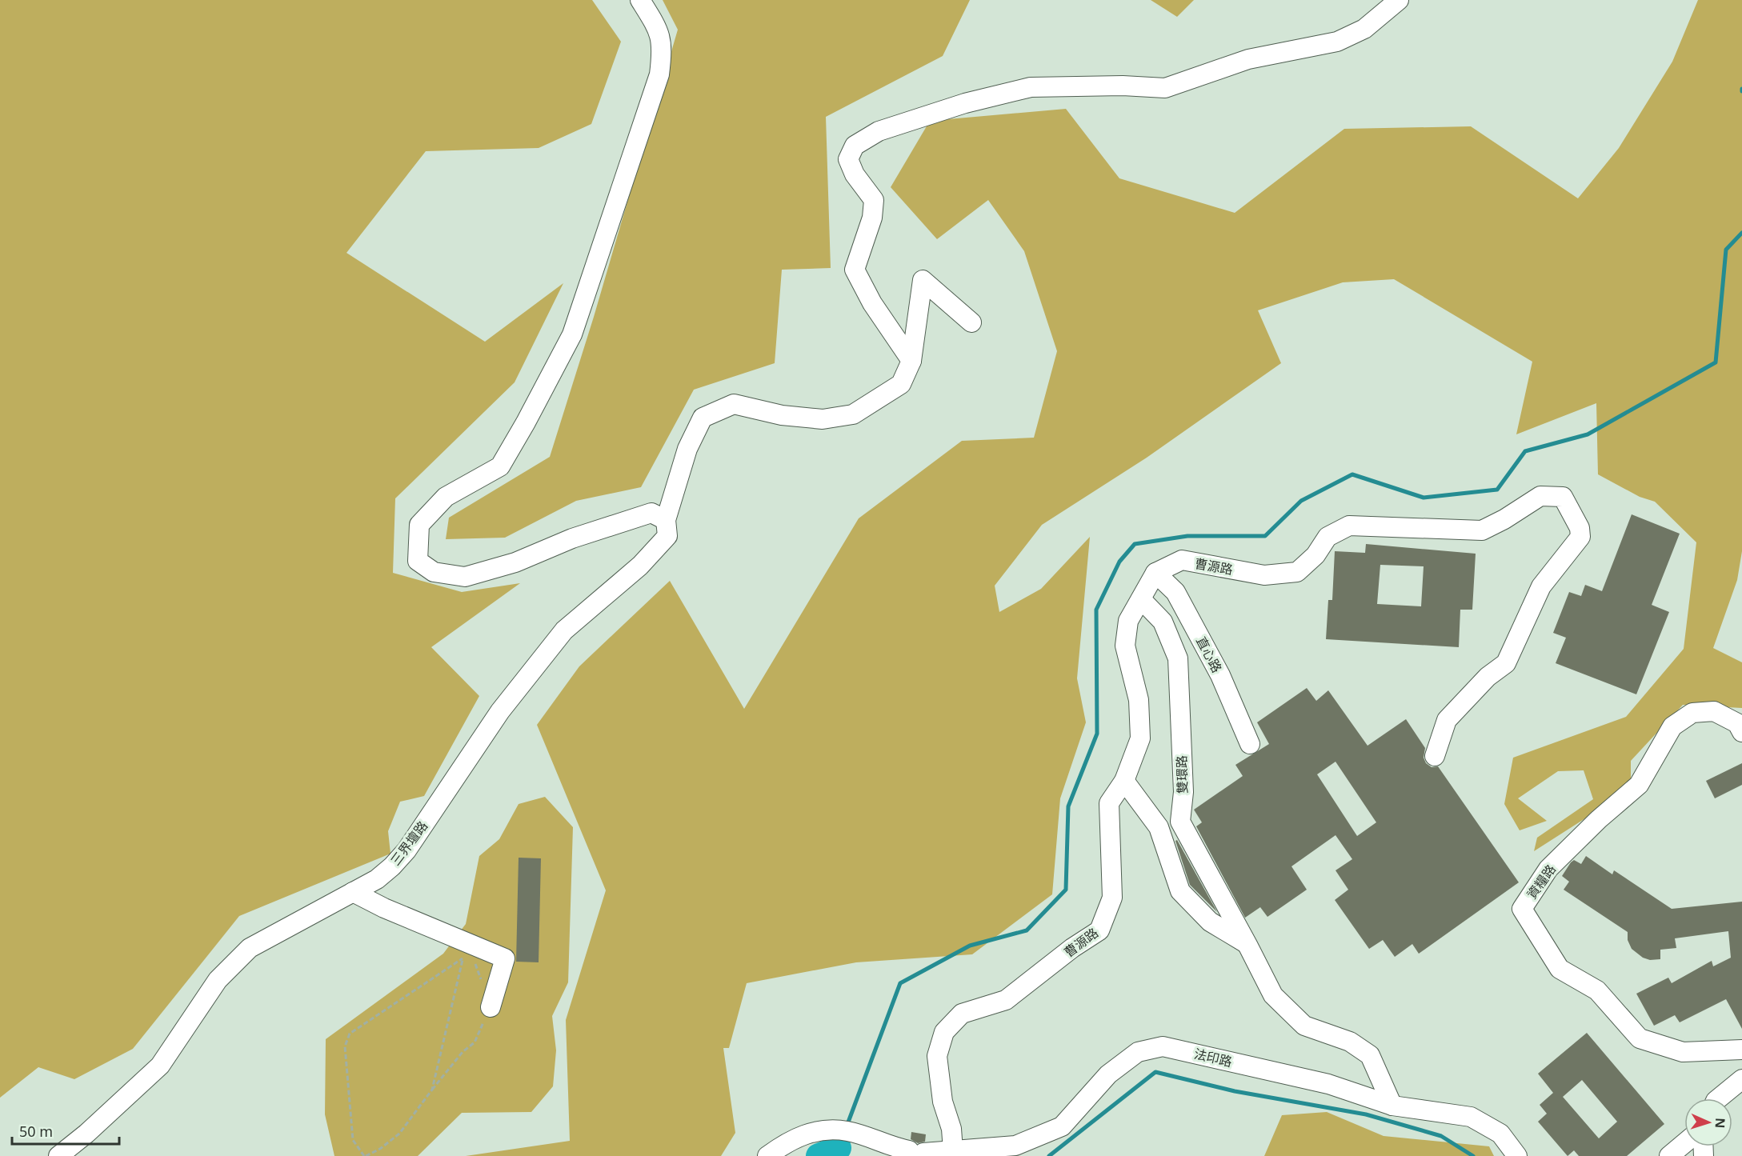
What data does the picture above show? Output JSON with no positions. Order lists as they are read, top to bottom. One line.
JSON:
{"streets":{"street":["曹源路","直心路","雙環路","三界壇路","資糧路","法印路"]},"crossings":[["曹源路","直心路"],["曹源路","雙環路"],["曹源路","法印路"],["雙環路","法印路"]],"scale_bar":"50 m","north":"right"}
